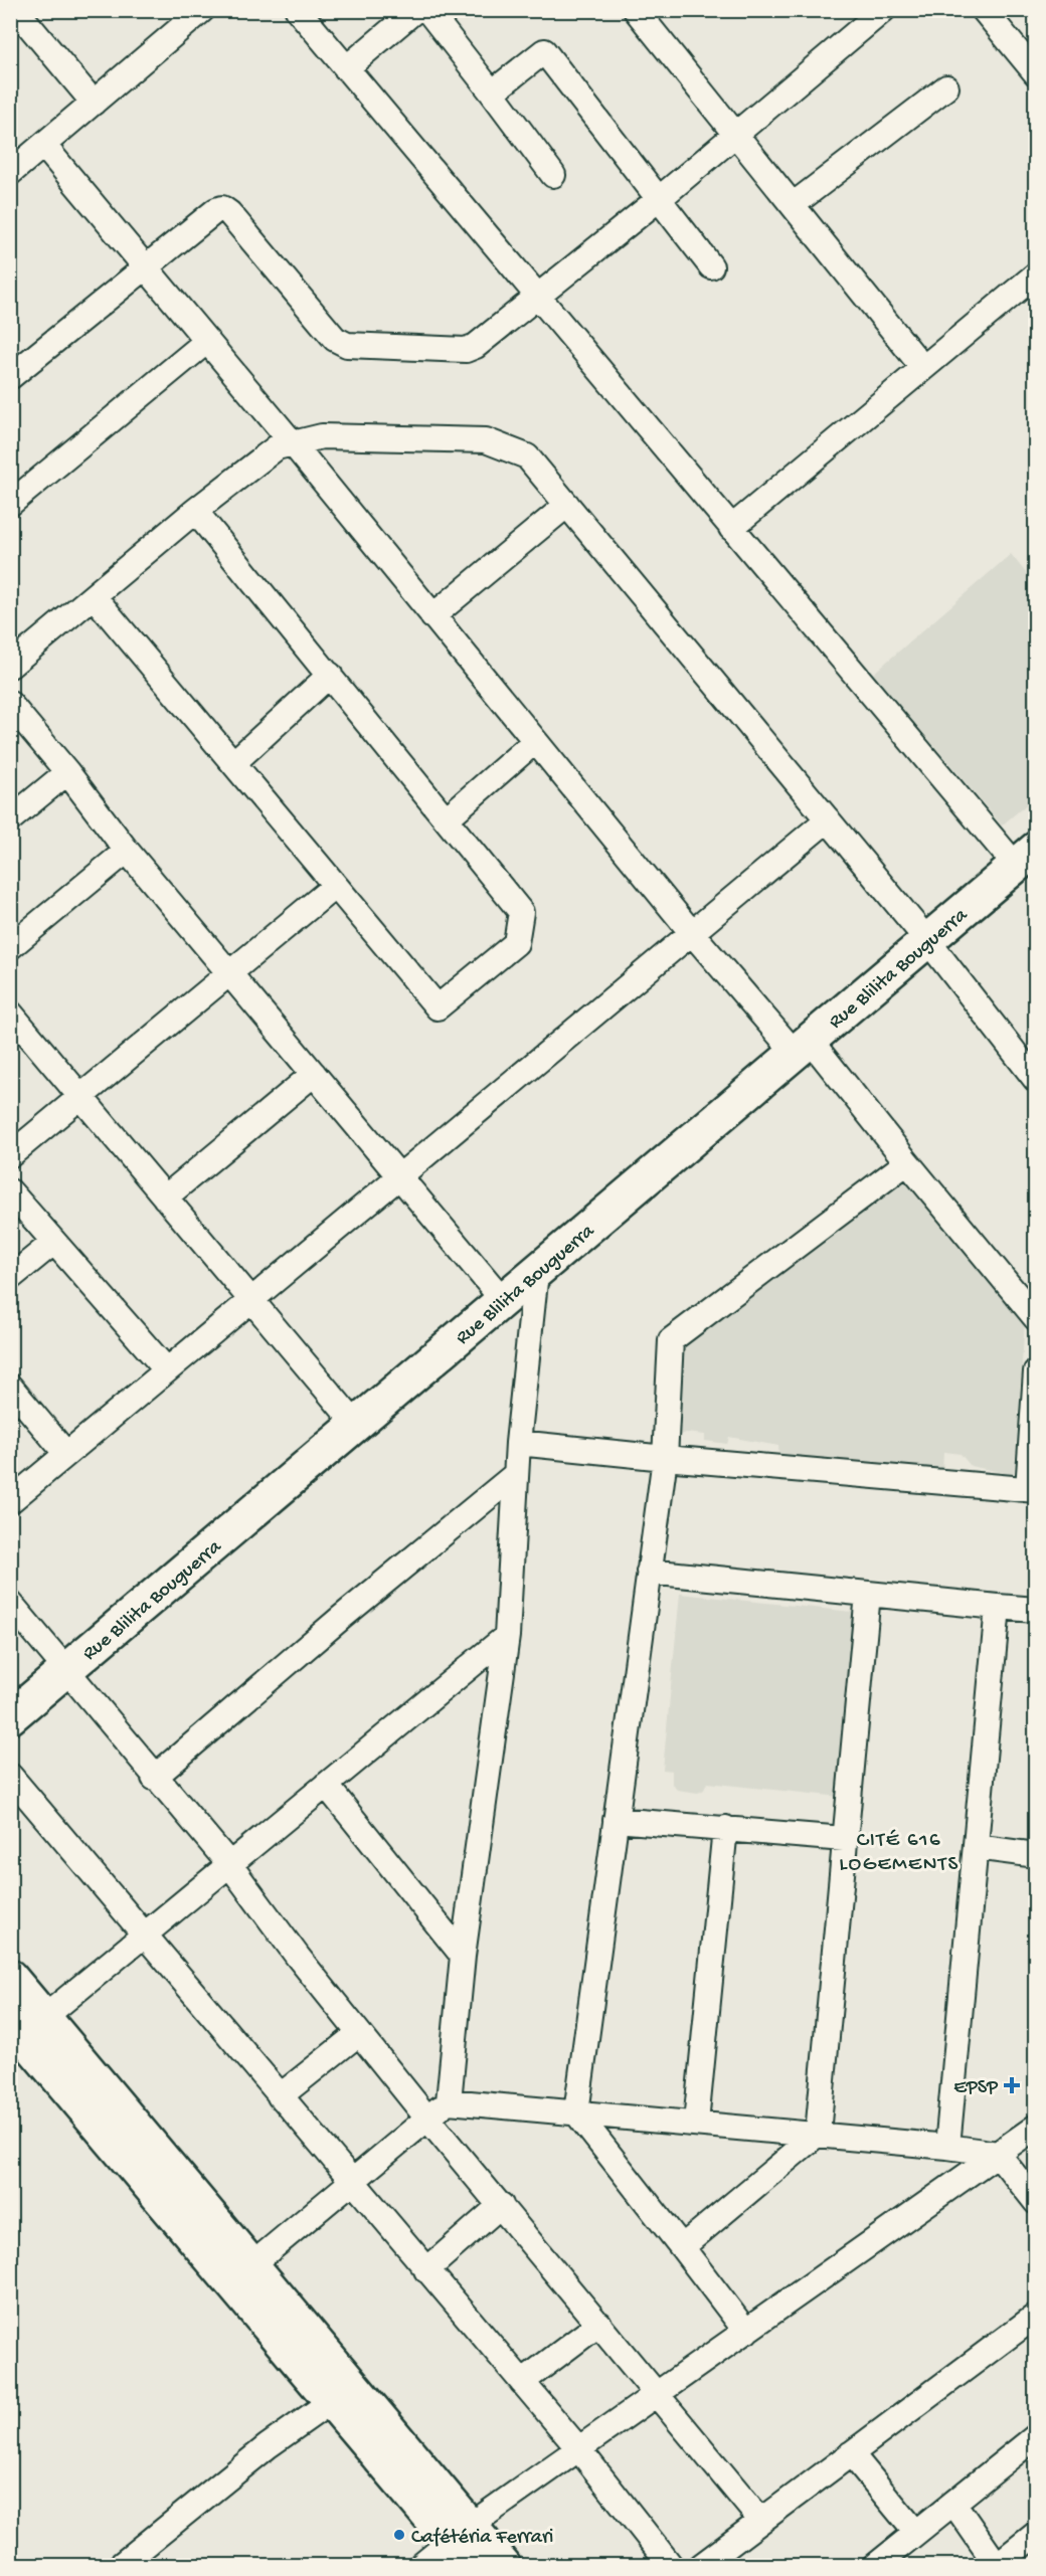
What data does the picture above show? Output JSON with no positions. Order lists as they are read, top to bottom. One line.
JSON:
{"streets":{"street":["Rue Blilita Bouguerra"]},"districts":["CITÉ 616 LOGEMENTS"],"places":{"health":["EPSP"],"other":["Cafétéria Ferrari"]}}
